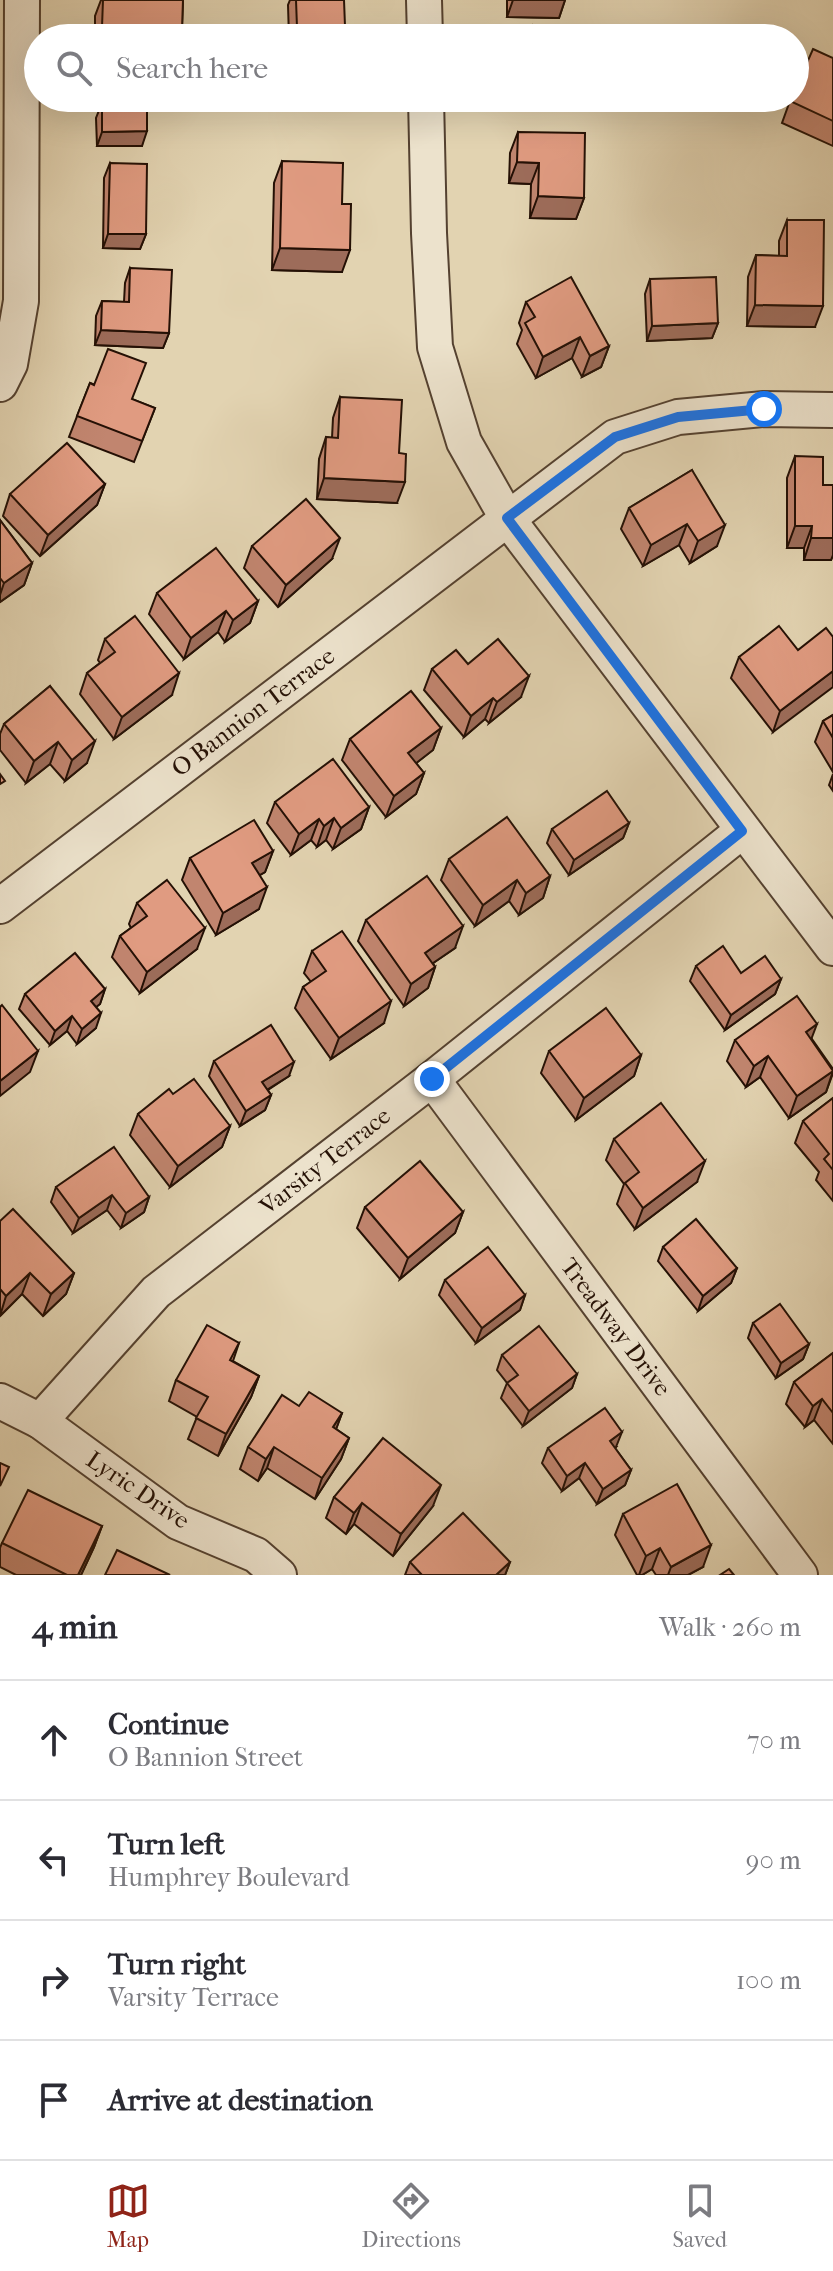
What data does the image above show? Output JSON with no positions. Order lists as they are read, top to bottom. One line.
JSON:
{"streets":{"street":["O Bannion Terrace","Varsity Terrace","Treadway Drive","Lyric Drive"]},"crossings":[["Varsity Terrace","Treadway Drive"],["Varsity Terrace","Lyric Drive"]],"page":{"search":"Search here","heading":["4 min","Walk · 260 m"],"list":[["Continue","O Bannion Street","70 m"],["Turn left","Humphrey Boulevard","90 m"],["Turn right","Varsity Terrace","100 m"],"Arrive at destination"],"nav":["Map","Directions","Saved"]}}
